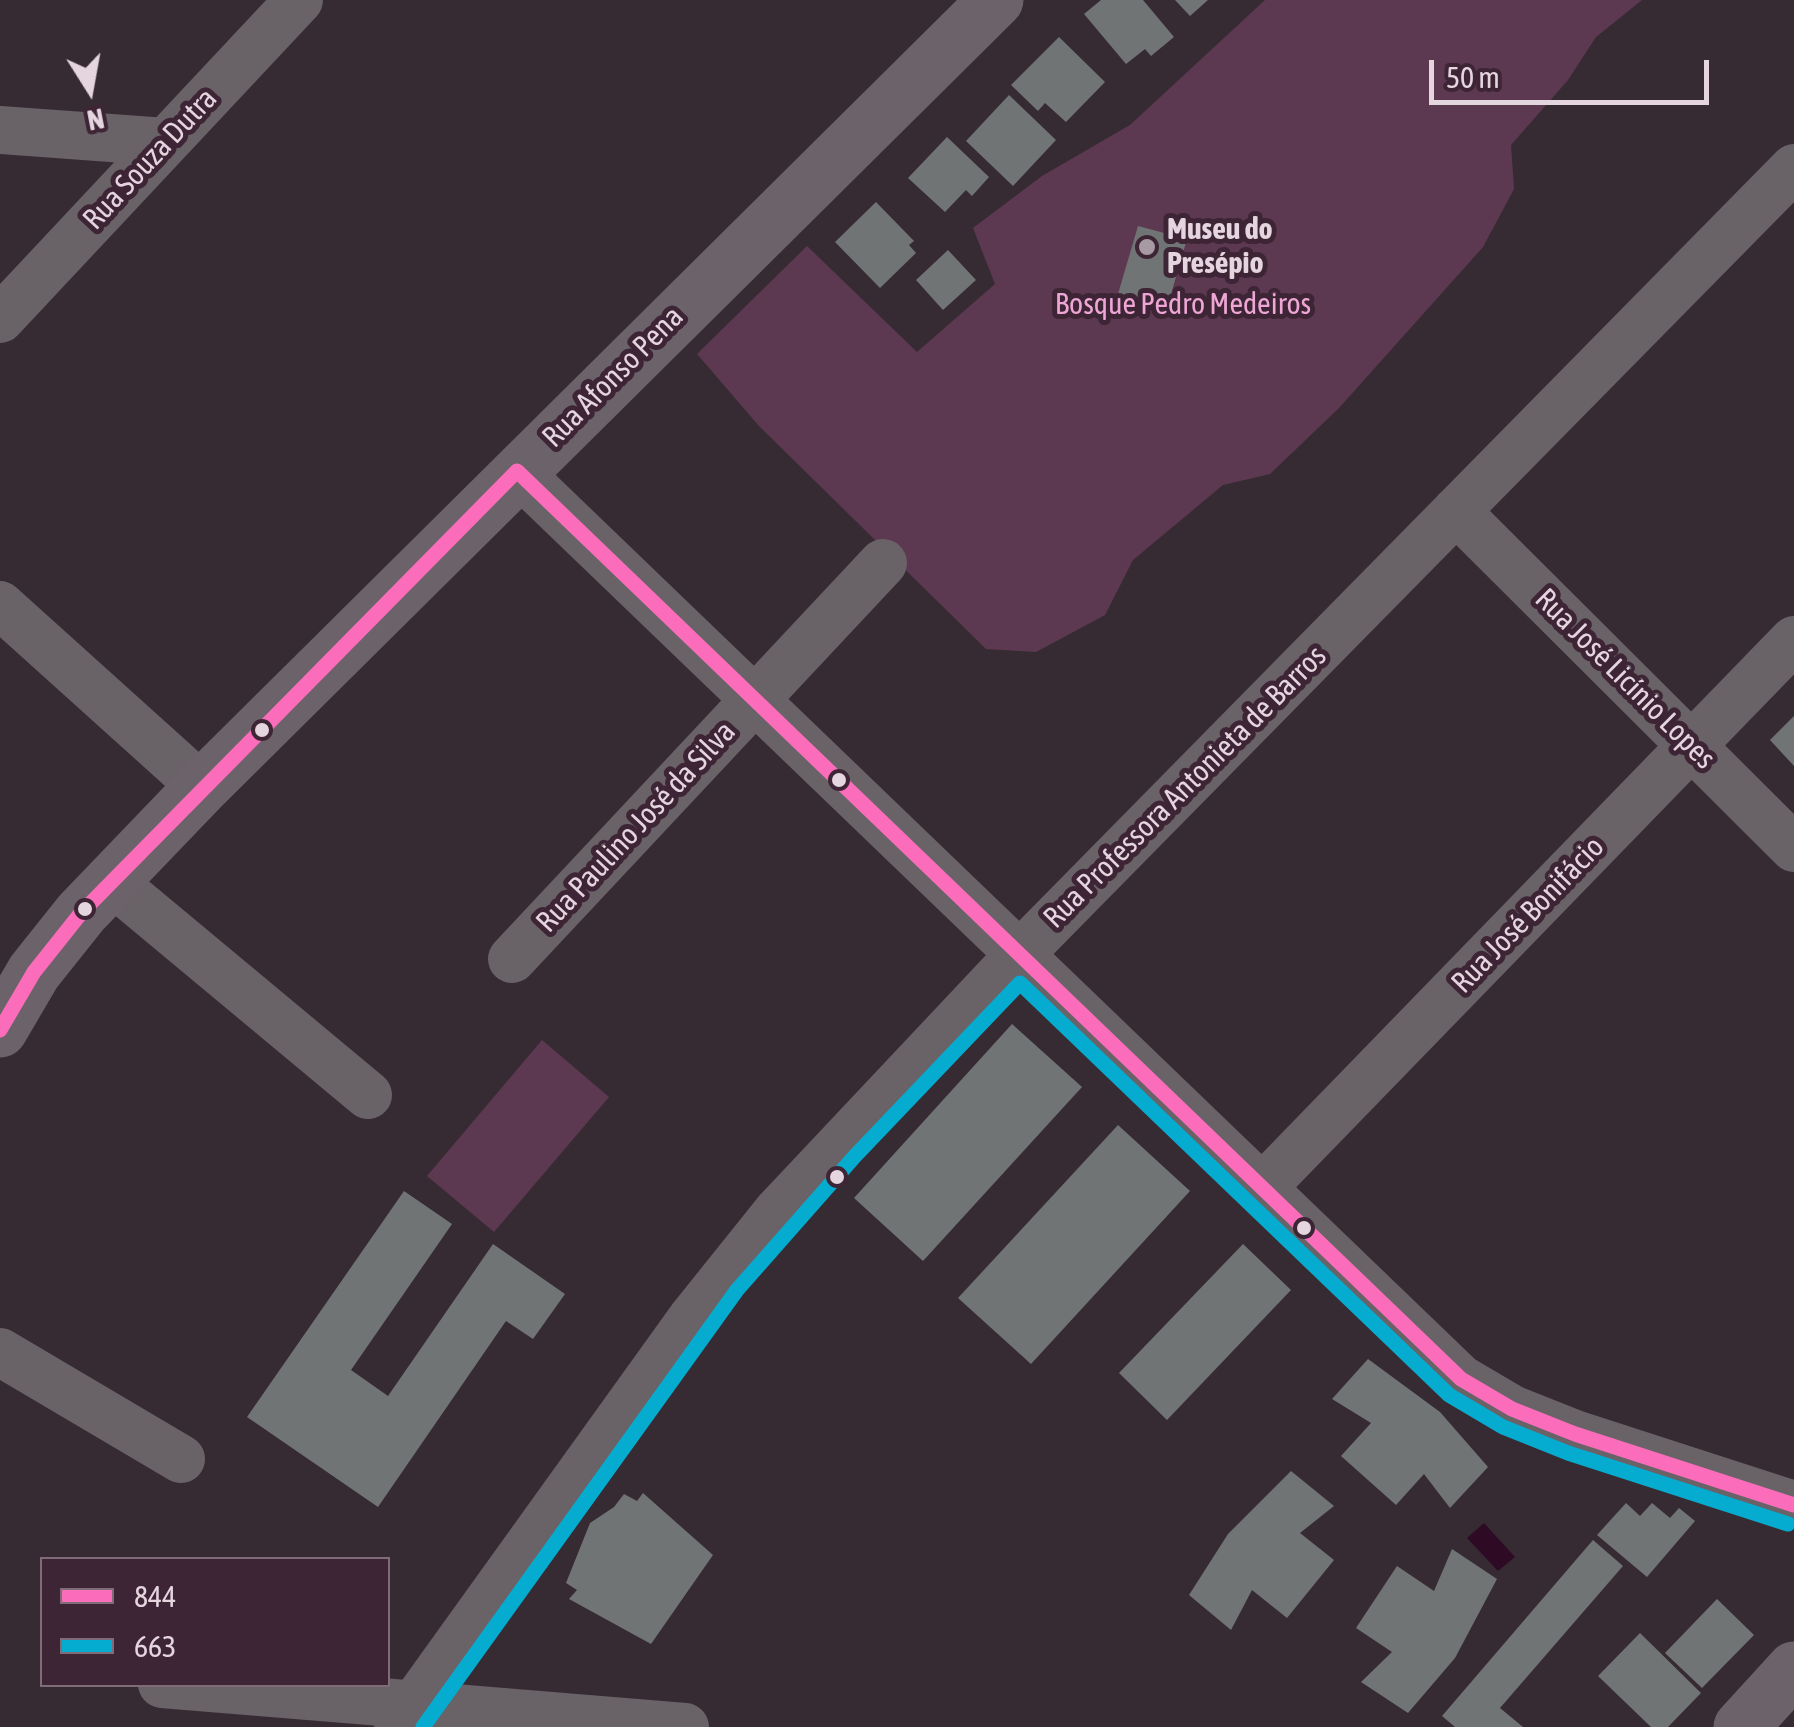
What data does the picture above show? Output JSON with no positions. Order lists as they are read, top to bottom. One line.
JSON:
{"streets":{"main road":["Rua Afonso Pena"],"street":["Rua Souza Dutra","Rua José Licínio Lopes","Rua Professora Antonieta de Barros","Rua Paulino José da Silva","Rua José Bonifácio"]},"crossings":[["Rua José Licínio Lopes","Rua Professora Antonieta de Barros"],["Rua José Licínio Lopes","Rua José Bonifácio"]],"parks":["Bosque Pedro Medeiros"],"places":["Museu do Presépio"],"lines":["transit line 844","transit line 663"],"legend":["844","663"],"scale_bar":"50 m","north":"bottom"}
